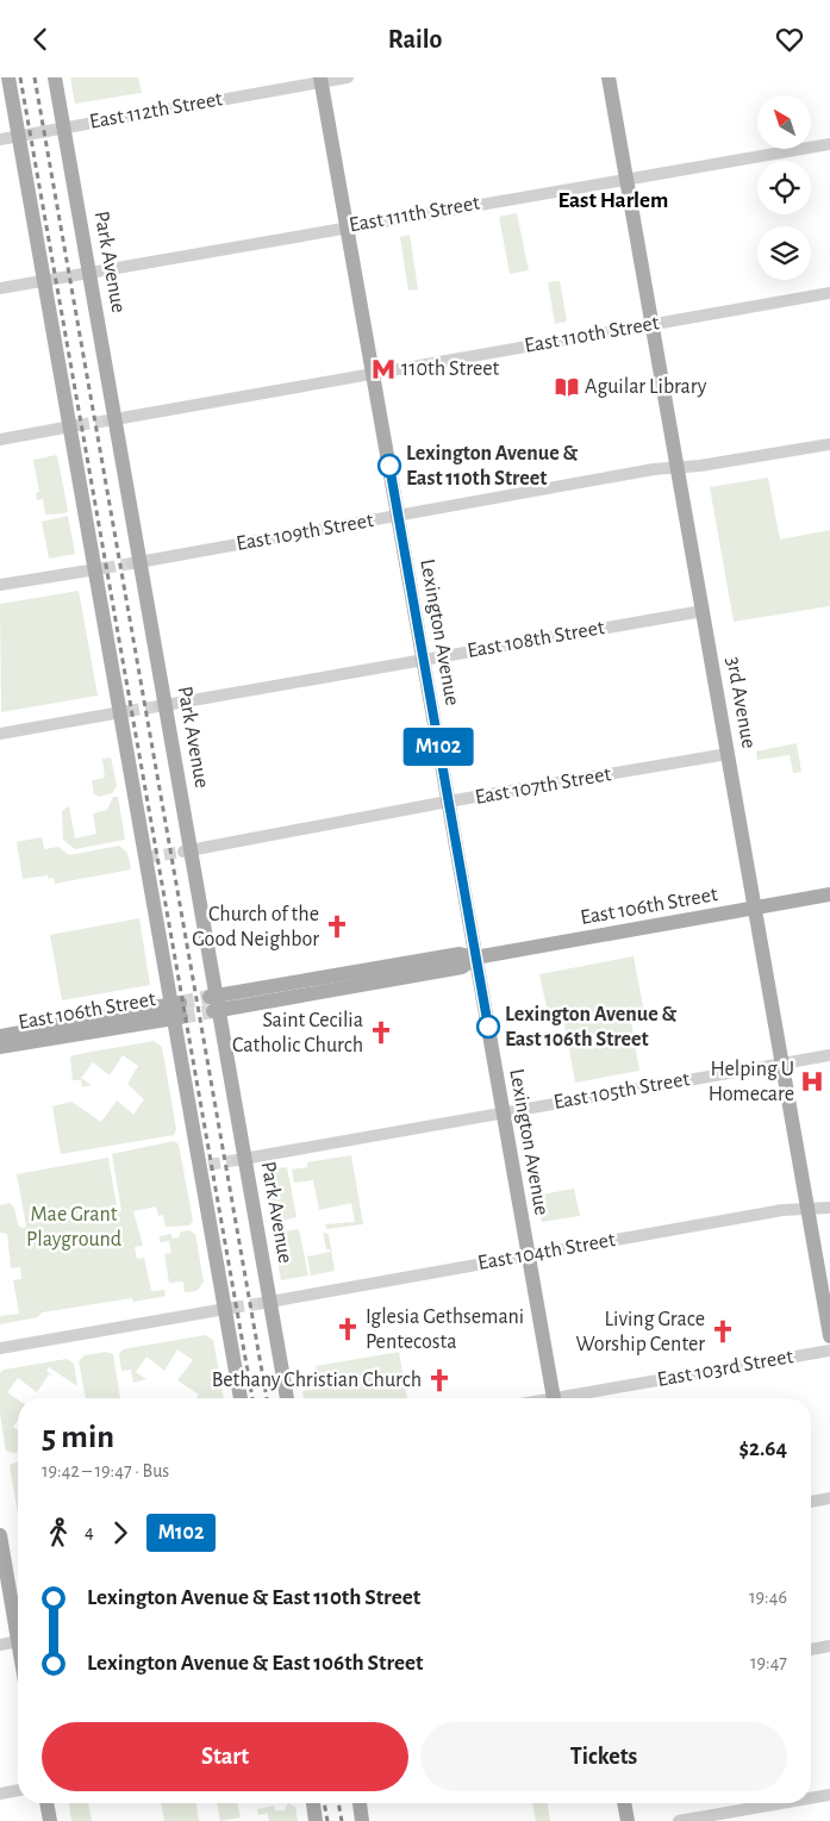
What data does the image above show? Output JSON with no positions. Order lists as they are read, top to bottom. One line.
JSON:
{"streets":{"main road":["Park Avenue","Lexington Avenue","3rd Avenue","East 106th Street"],"street":["East 112th Street","East 111th Street","East 110th Street","East 109th Street","East 108th Street","East 107th Street","East 105th Street","East 104th Street","East 103rd Street"]},"crossings":[["East 112th Street","Park Avenue"],["East 112th Street","Lexington Avenue"],["East 111th Street","Park Avenue"],["East 111th Street","Lexington Avenue"],["East 111th Street","3rd Avenue"],["Park Avenue","East 110th Street"],["Park Avenue","East 109th Street"],["Park Avenue","East 108th Street"],["Park Avenue","East 107th Street"],["Park Avenue","East 106th Street"],["Park Avenue","East 105th Street"],["Park Avenue","East 104th Street"],["East 110th Street","Lexington Avenue"],["East 110th Street","3rd Avenue"],["East 109th Street","Lexington Avenue"],["East 109th Street","3rd Avenue"],["Lexington Avenue","East 108th Street"],["Lexington Avenue","East 107th Street"],["Lexington Avenue","East 106th Street"],["Lexington Avenue","East 105th Street"],["Lexington Avenue","East 104th Street"],["East 108th Street","3rd Avenue"],["3rd Avenue","East 107th Street"],["3rd Avenue","East 106th Street"],["3rd Avenue","East 105th Street"],["3rd Avenue","East 104th Street"]],"districts":["East Harlem"],"parks":["Mae Grant Playground"],"places":{"metro station":["110th Street"],"library":["Aguilar Library"],"other":["Lexington Avenue & East 110th Street","Lexington Avenue & East 106th Street"],"church":["Church of the Good Neighbor","Saint Cecilia Catholic Church","Iglesia Gethsemani Pentecosta","Living Grace Worship Center","Bethany Christian Church"],"hospital":["Helping U Homecare"]},"lines":["bus line M102"],"north":"top left","page":{"header":"Railo","on_map":"M102","heading":["5 min","19:42 – 19:47 · Bus","$2.64"],"legs":["4","M102"],"list":[{"name":"Lexington Avenue & East 110th Street","value":"19:46"},{"name":"Lexington Avenue & East 106th Street","value":"19:47"}],"buttons":["Start","Tickets"]}}
